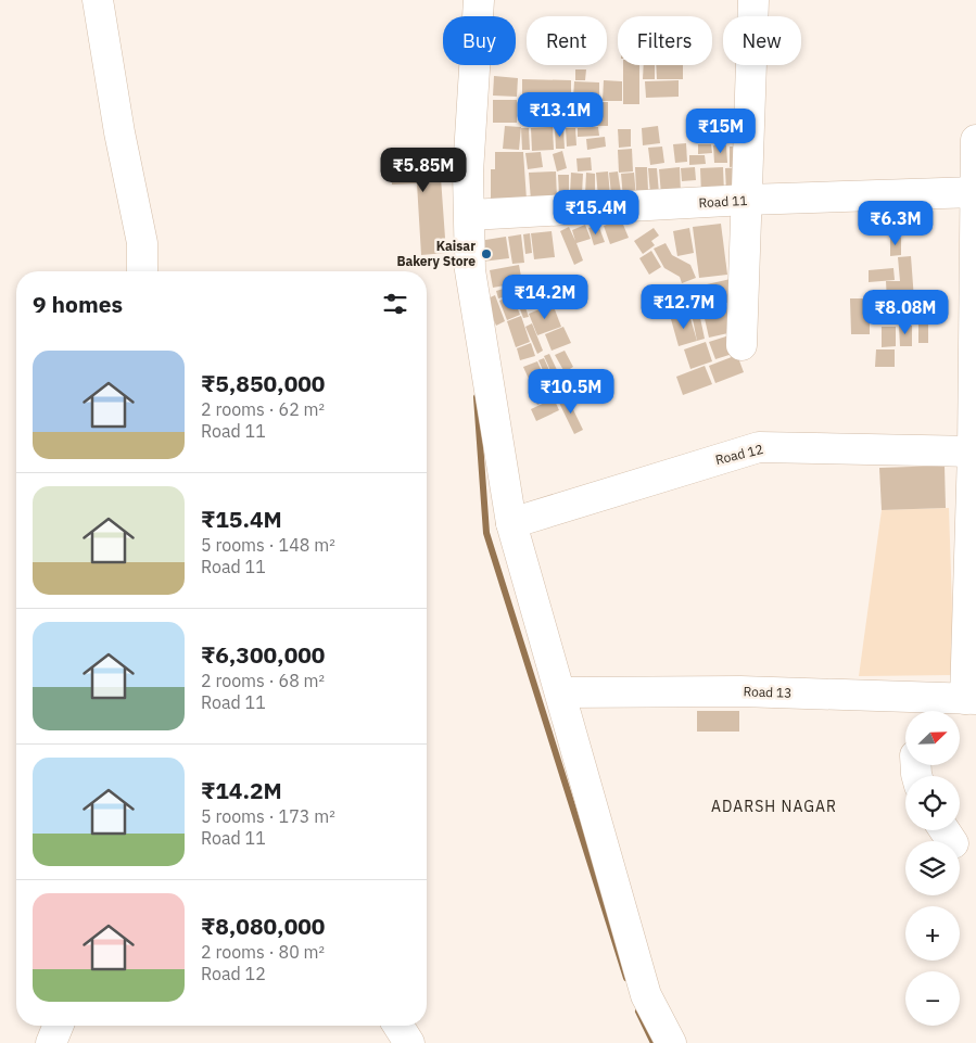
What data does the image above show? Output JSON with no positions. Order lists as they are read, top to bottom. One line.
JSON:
{"streets":{"street":["Road 11","Road 12","Road 13"]},"districts":["ADARSH NAGAR"],"places":["Kaisar Bakery Store"],"north":"top right","page":{"chip":["Buy","Rent","Filters","New"],"price":["₹13.1M","₹15M","₹5.85M","₹15.4M","₹6.3M","₹14.2M","₹12.7M","₹8.08M","₹10.5M"],"heading":"9 homes","list":[{"name":"₹5,850,000","note":"2 rooms · 62 m² · Road 11"},{"name":"₹15.4M","note":"5 rooms · 148 m² · Road 11"},{"name":"₹6,300,000","note":"2 rooms · 68 m² · Road 11"},{"name":"₹14.2M","note":"5 rooms · 173 m² · Road 11"},{"name":"₹8,080,000","note":"2 rooms · 80 m² · Road 12"}],"map_buttons":["+","−"]}}
